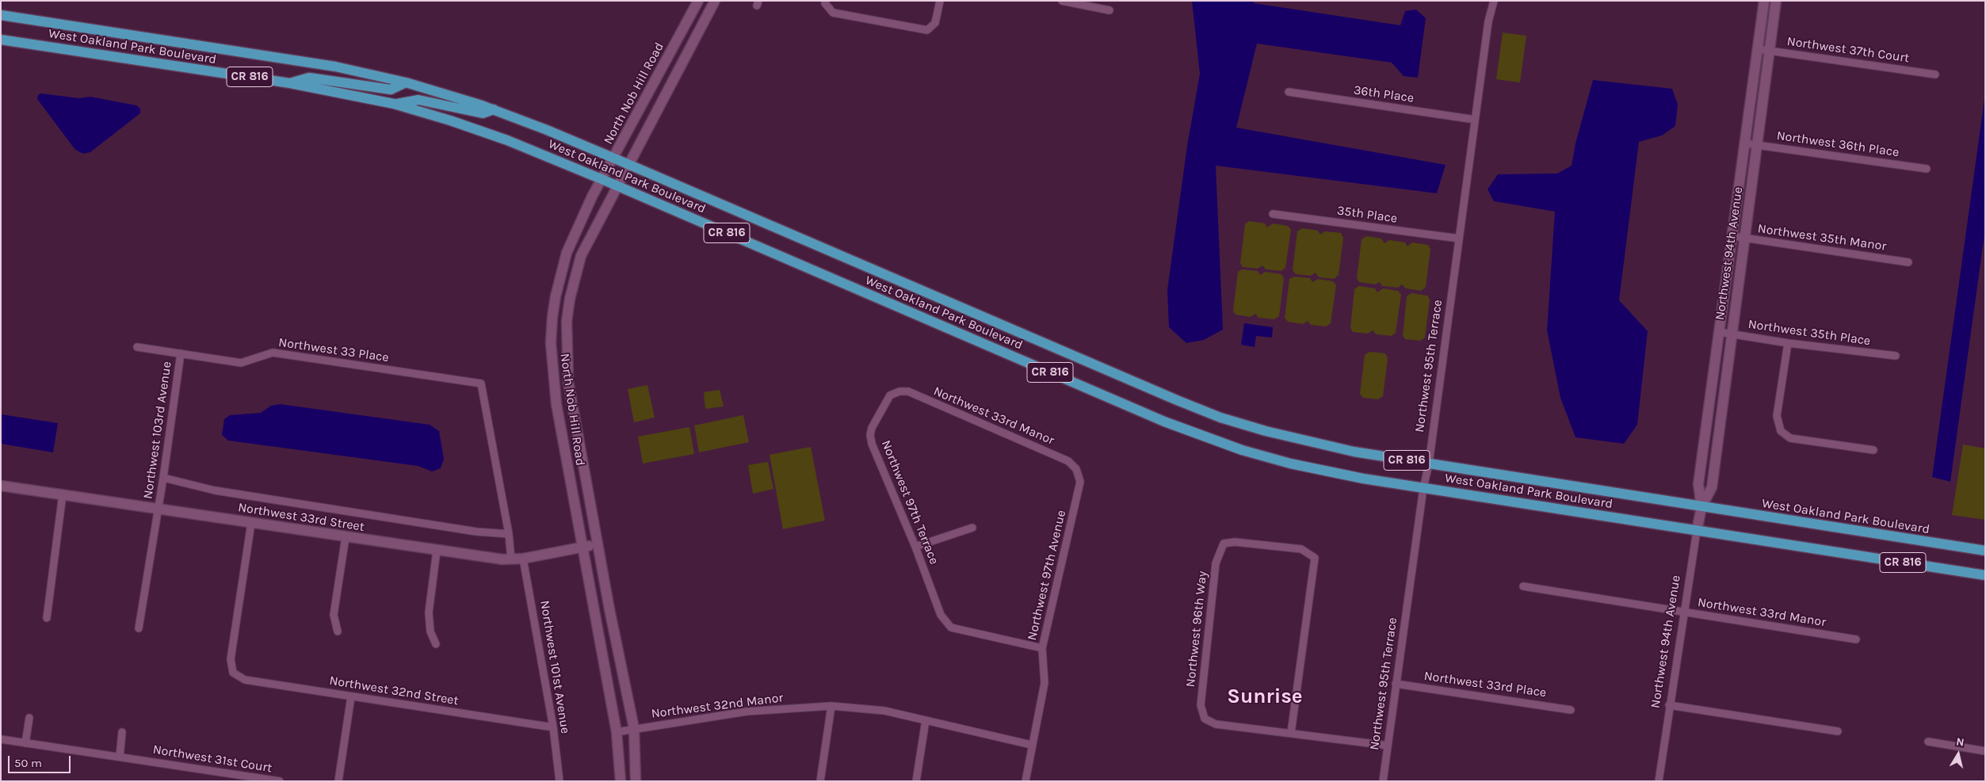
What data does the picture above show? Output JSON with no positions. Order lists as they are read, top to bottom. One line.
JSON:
{"streets":{"main road":["West Oakland Park Boulevard","CR 816"],"street":["Northwest 37th Court","North Nob Hill Road","36th Place","Northwest 36th Place","35th Place","Northwest 35th Manor","Northwest 94th Avenue","Northwest 35th Place","Northwest 33 Place","Northwest 95th Terrace","Northwest 33rd Manor","Northwest 103rd Avenue","Northwest 97th Terrace","Northwest 33rd Street","Northwest 97th Avenue","Northwest 96th Way","Northwest 101st Avenue","Northwest 33rd Place","Northwest 32nd Street","Northwest 32nd Manor","Northwest 31st Court"]},"crossings":[["West Oakland Park Boulevard","North Nob Hill Road"],["West Oakland Park Boulevard","Northwest 94th Avenue"],["West Oakland Park Boulevard","Northwest 95th Terrace"],["Northwest 37th Court","Northwest 94th Avenue"],["North Nob Hill Road","Northwest 33rd Street"],["North Nob Hill Road","Northwest 32nd Manor"],["36th Place","Northwest 95th Terrace"],["Northwest 36th Place","Northwest 94th Avenue"],["35th Place","Northwest 95th Terrace"],["Northwest 35th Manor","Northwest 94th Avenue"],["Northwest 94th Avenue","Northwest 35th Place"],["Northwest 94th Avenue","Northwest 33rd Manor"],["Northwest 33 Place","Northwest 103rd Avenue"],["Northwest 33 Place","Northwest 33rd Street"],["Northwest 95th Terrace","Northwest 33rd Place"],["Northwest 33rd Manor","Northwest 97th Terrace"],["Northwest 33rd Manor","Northwest 97th Avenue"],["Northwest 103rd Avenue","Northwest 33rd Street"],["Northwest 97th Terrace","Northwest 97th Avenue"],["Northwest 33rd Street","Northwest 101st Avenue"],["Northwest 33rd Street","Northwest 32nd Street"],["Northwest 97th Avenue","Northwest 32nd Manor"],["Northwest 101st Avenue","Northwest 32nd Street"]],"districts":["Sunrise"],"scale_bar":"50 m","north":"top"}
